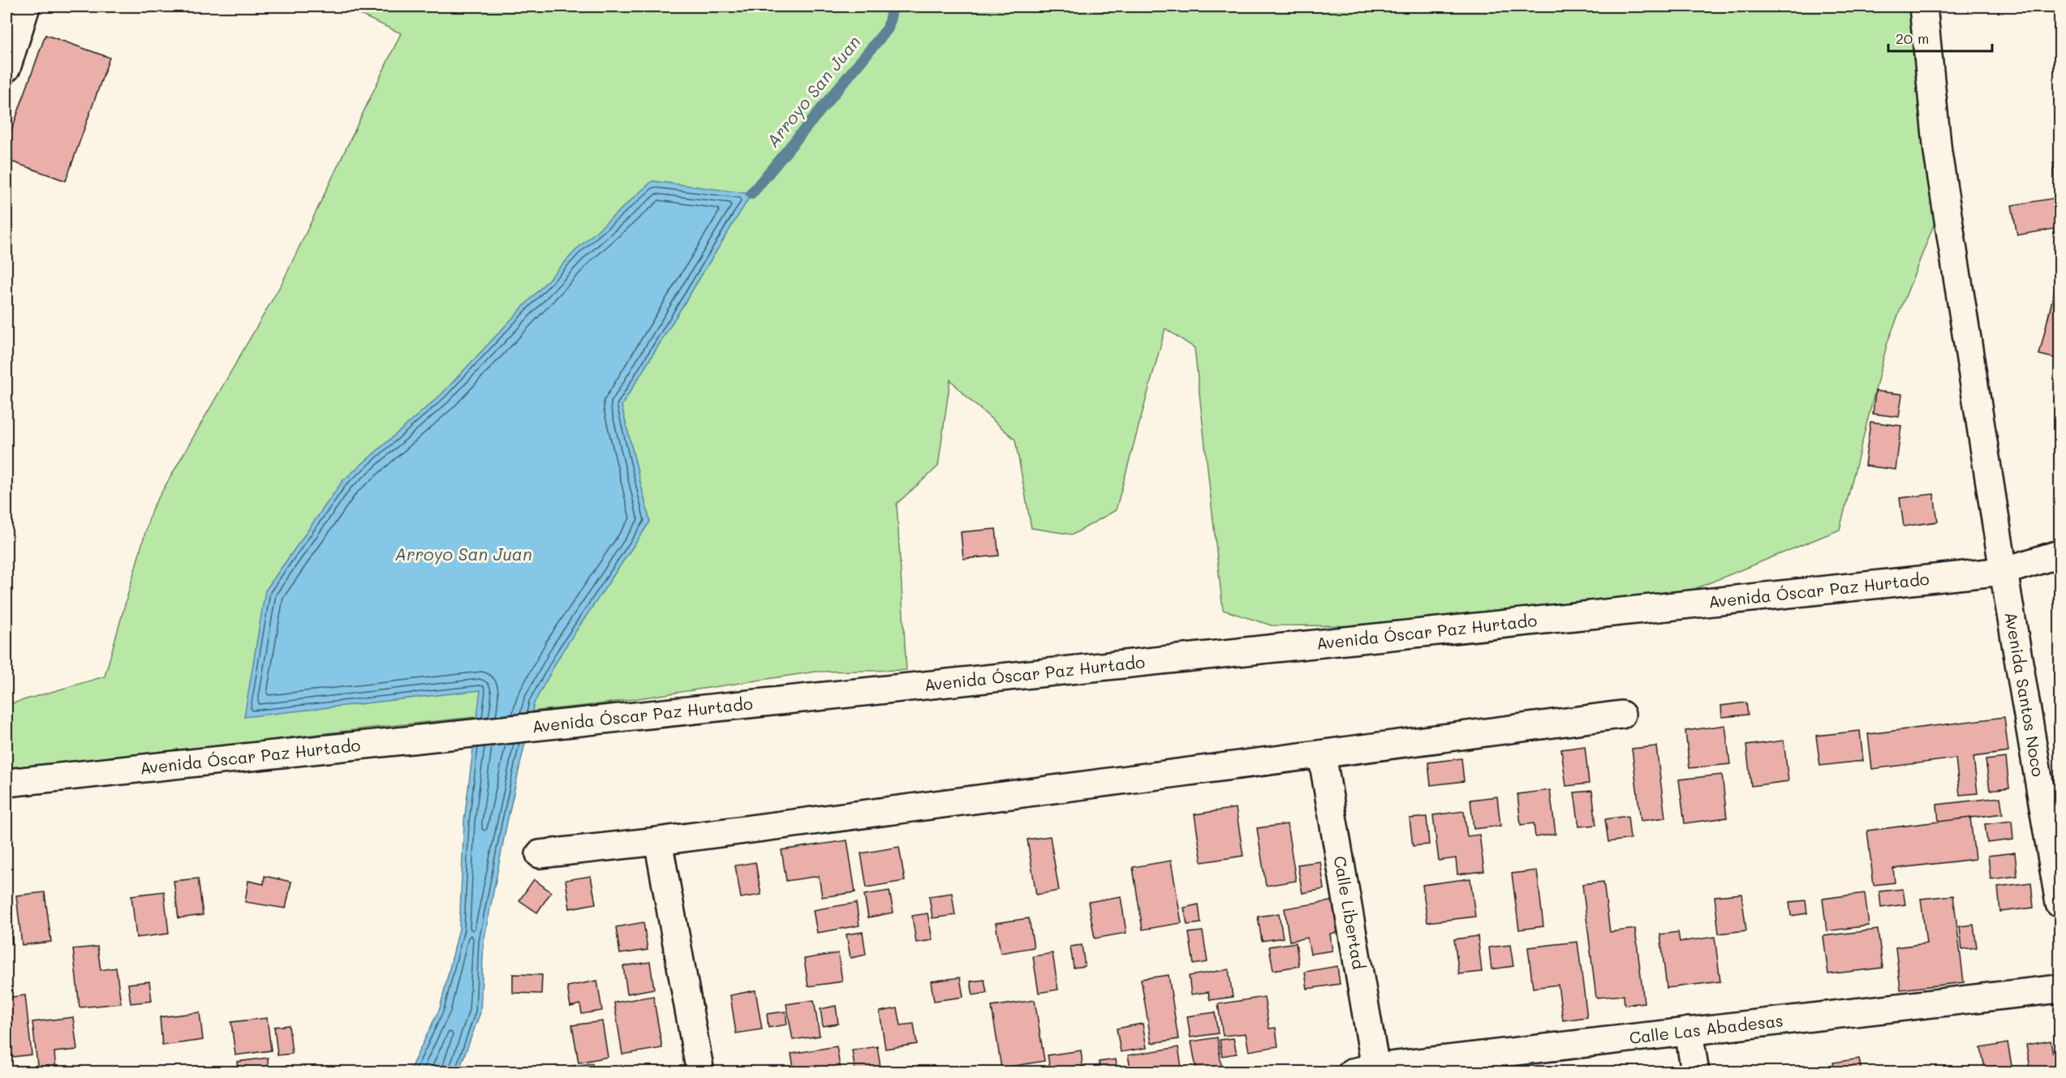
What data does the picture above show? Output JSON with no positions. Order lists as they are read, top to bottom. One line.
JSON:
{"streets":{"street":["Avenida Óscar Paz Hurtado","Avenida Santos Noco","Calle Libertad","Calle Las Abadesas"]},"crossings":[["Avenida Óscar Paz Hurtado","Avenida Santos Noco"],["Calle Libertad","Calle Las Abadesas"]],"water":["Arroyo San Juan"],"scale_bar":"20 m"}
